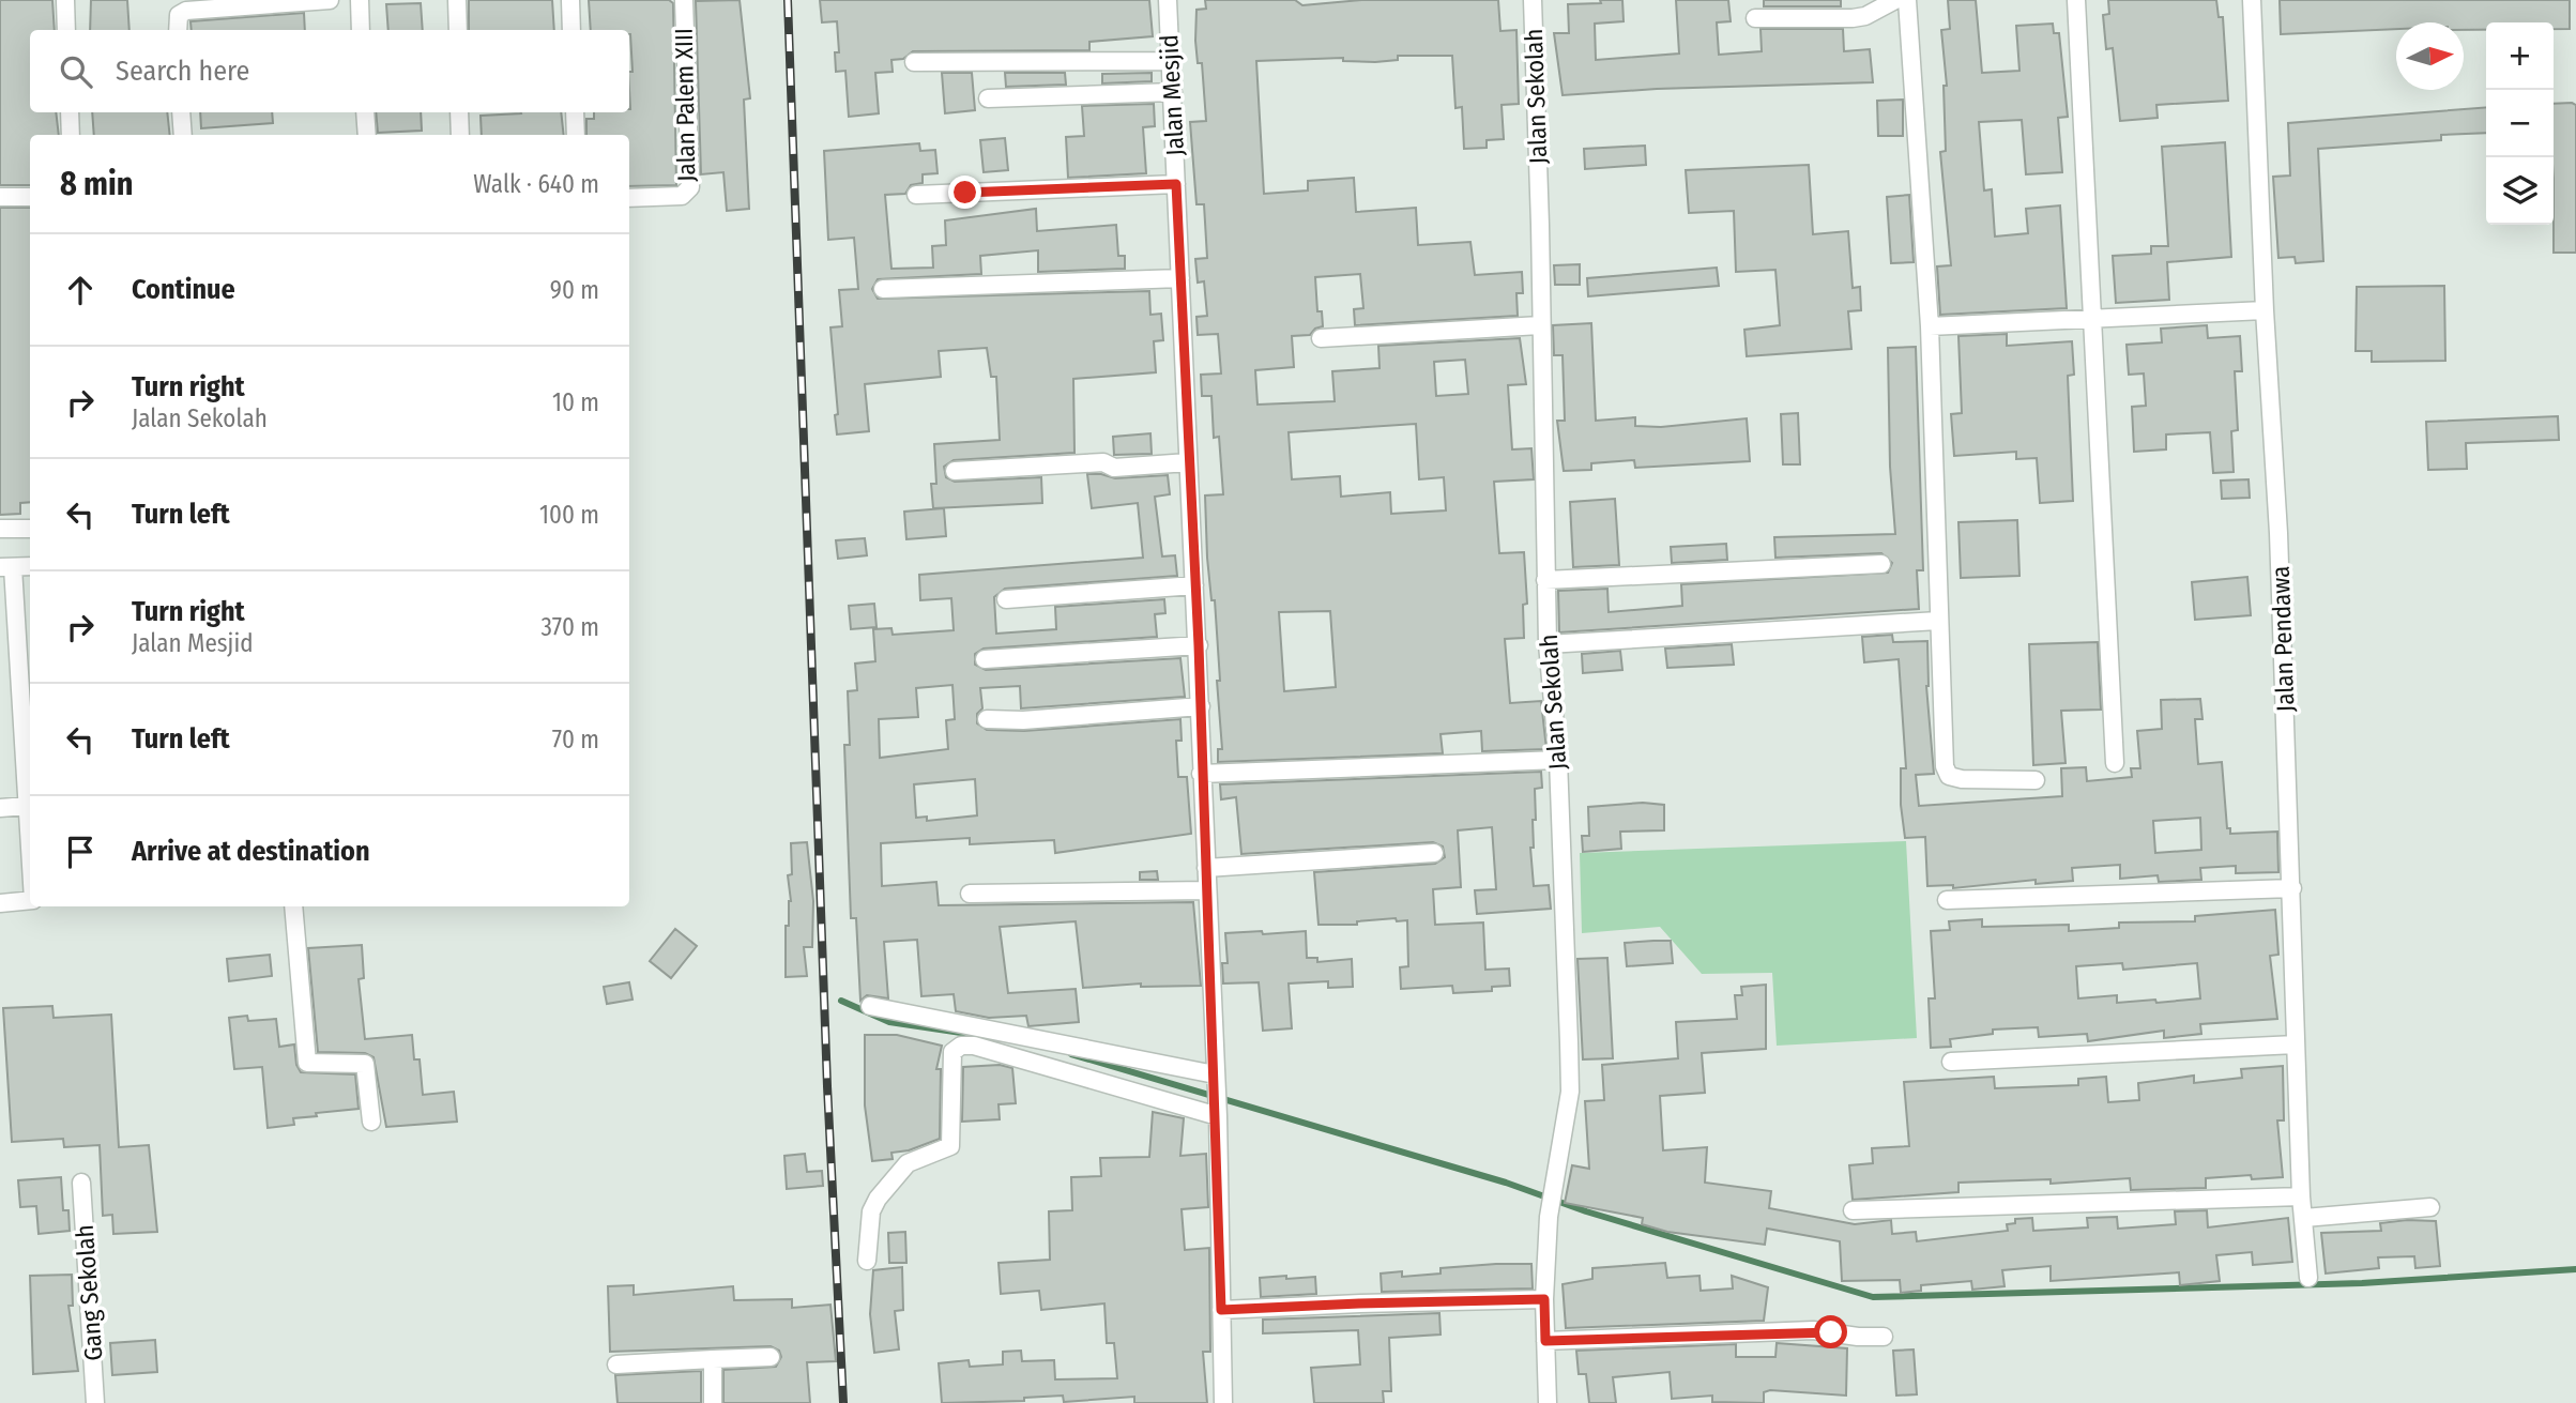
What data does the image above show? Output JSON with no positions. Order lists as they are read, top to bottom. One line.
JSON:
{"streets":{"street":["Jalan Mesjid","Jalan Sekolah","Jalan Palem XIII","Jalan Pendawa","Gang Sekolah"]},"north":"right","page":{"map_buttons":["+","−"],"search":"Search here","heading":["8 min","Walk · 640 m"],"list":[["Continue","90 m"],["Turn right","Jalan Sekolah","10 m"],["Turn left","100 m"],["Turn right","Jalan Mesjid","370 m"],["Turn left","70 m"],"Arrive at destination"]}}
